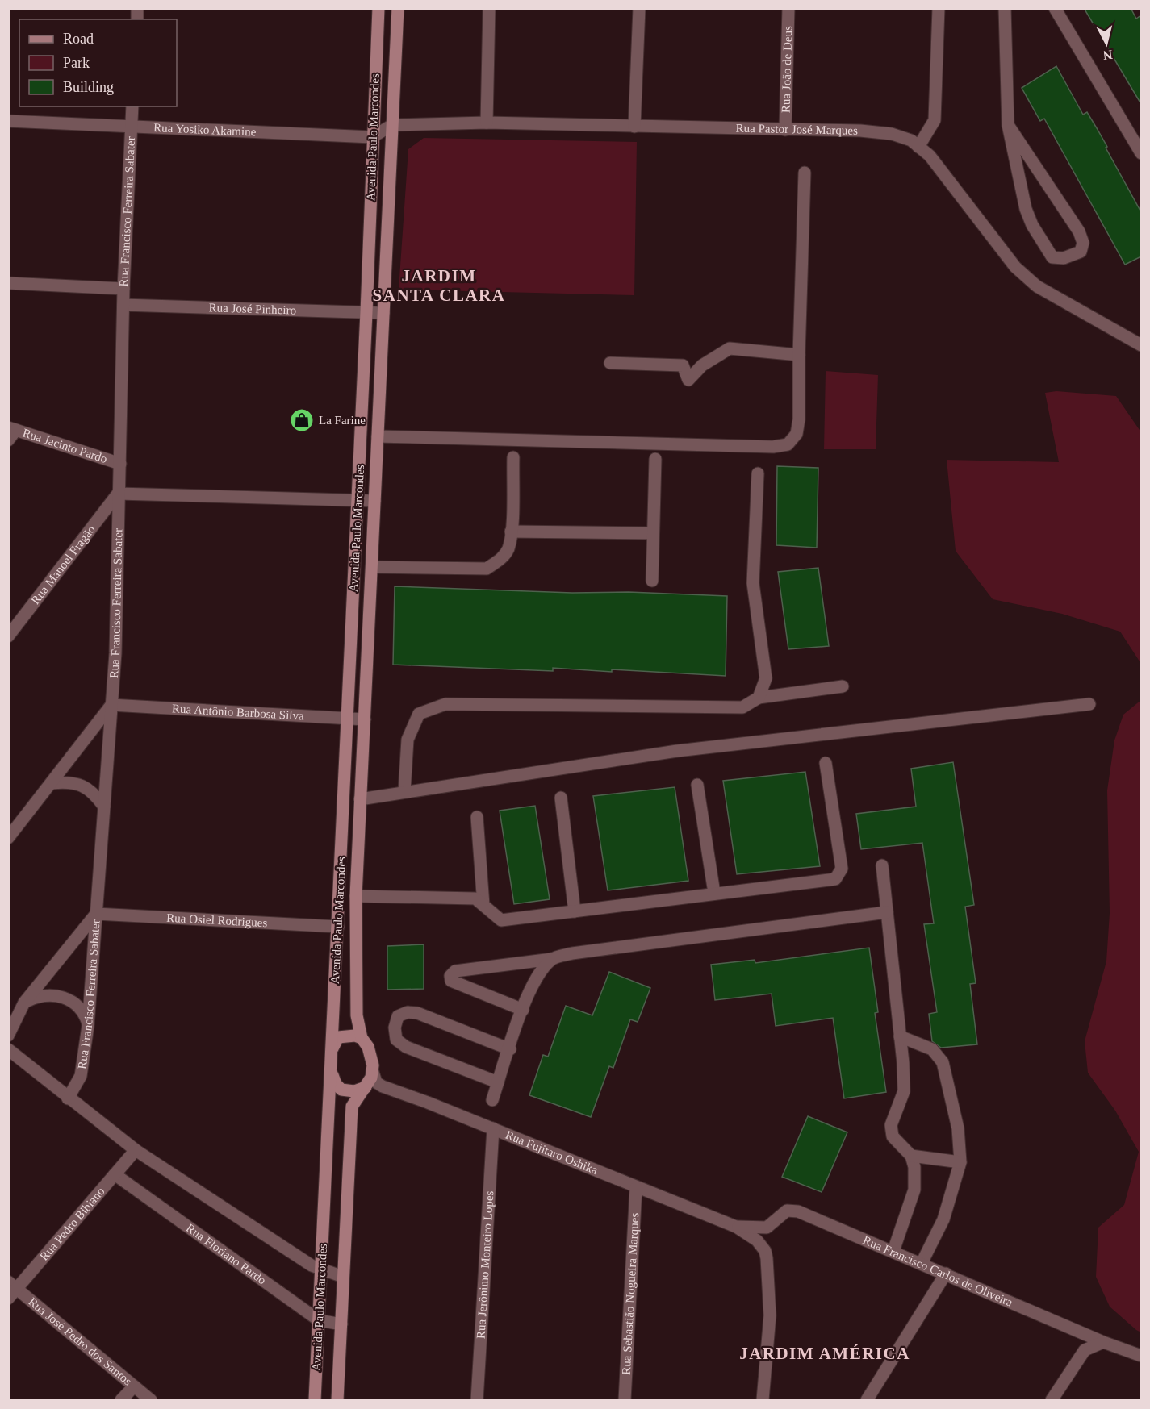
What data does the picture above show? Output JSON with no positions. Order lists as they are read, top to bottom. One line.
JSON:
{"streets":{"street":["Rua João de Deus","Rua Pastor José Marques","Rua Yosiko Akamine","Avenida Paulo Marcondes","Rua Francisco Ferreira Sabater","Rua José Pinheiro","Rua Jacinto Pardo","Rua Manoel Fragão","Rua Antônio Barbosa Silva","Rua Osiel Rodrigues","Rua Fujitaro Oshika","Rua Pedro Bibiano","Rua Floriano Pardo","Rua Jerônimo Monteiro Lopes","Rua Francisco Carlos de Oliveira","Rua Sebastião Nogueira Marques","Rua José Pedro dos Santos"]},"crossings":[["Rua João de Deus","Rua Pastor José Marques"],["Rua Pastor José Marques","Rua Yosiko Akamine"],["Rua Pastor José Marques","Avenida Paulo Marcondes"],["Rua Yosiko Akamine","Avenida Paulo Marcondes"],["Rua Yosiko Akamine","Rua Francisco Ferreira Sabater"],["Avenida Paulo Marcondes","Rua José Pinheiro"],["Avenida Paulo Marcondes","Rua Antônio Barbosa Silva"],["Avenida Paulo Marcondes","Rua Osiel Rodrigues"],["Avenida Paulo Marcondes","Rua Fujitaro Oshika"],["Avenida Paulo Marcondes","Rua Floriano Pardo"],["Rua Francisco Ferreira Sabater","Rua José Pinheiro"],["Rua Francisco Ferreira Sabater","Rua Jacinto Pardo"],["Rua Francisco Ferreira Sabater","Rua Manoel Fragão"],["Rua Francisco Ferreira Sabater","Rua Antônio Barbosa Silva"],["Rua Francisco Ferreira Sabater","Rua Osiel Rodrigues"],["Rua Fujitaro Oshika","Rua Jerônimo Monteiro Lopes"],["Rua Fujitaro Oshika","Rua Francisco Carlos de Oliveira"],["Rua Fujitaro Oshika","Rua Sebastião Nogueira Marques"],["Rua Pedro Bibiano","Rua Floriano Pardo"],["Rua Pedro Bibiano","Rua José Pedro dos Santos"]],"districts":["JARDIM SANTA CLARA","JARDIM AMÉRICA"],"places":{"shop":["La Farine"]},"legend":["Road","Park","Building"],"north":"bottom"}
